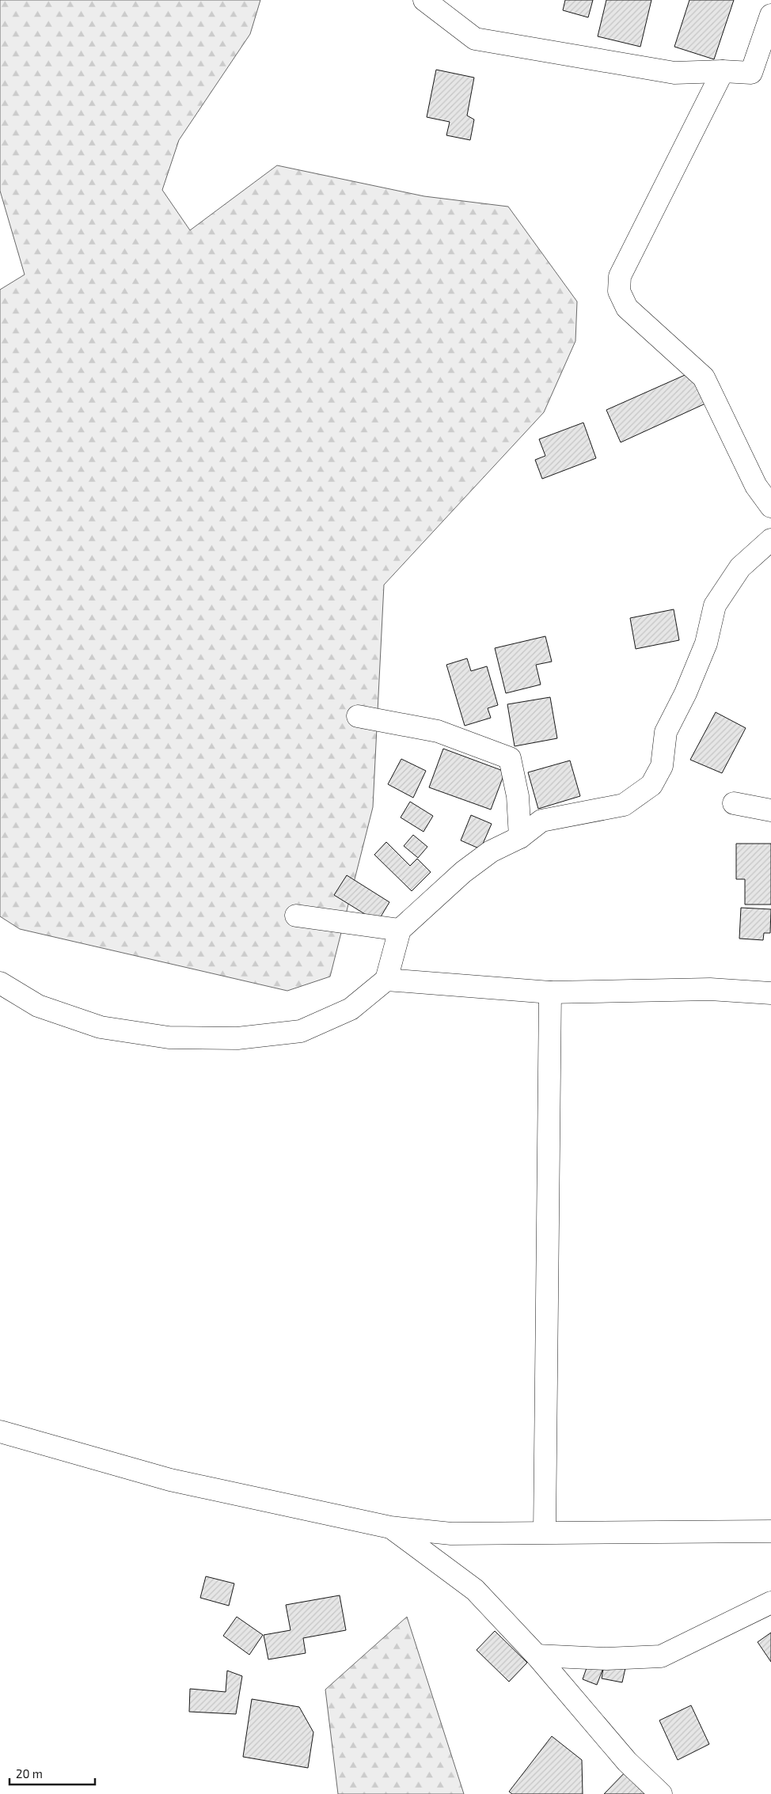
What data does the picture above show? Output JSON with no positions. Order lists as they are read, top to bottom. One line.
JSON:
{"scale_bar":"20 m"}
